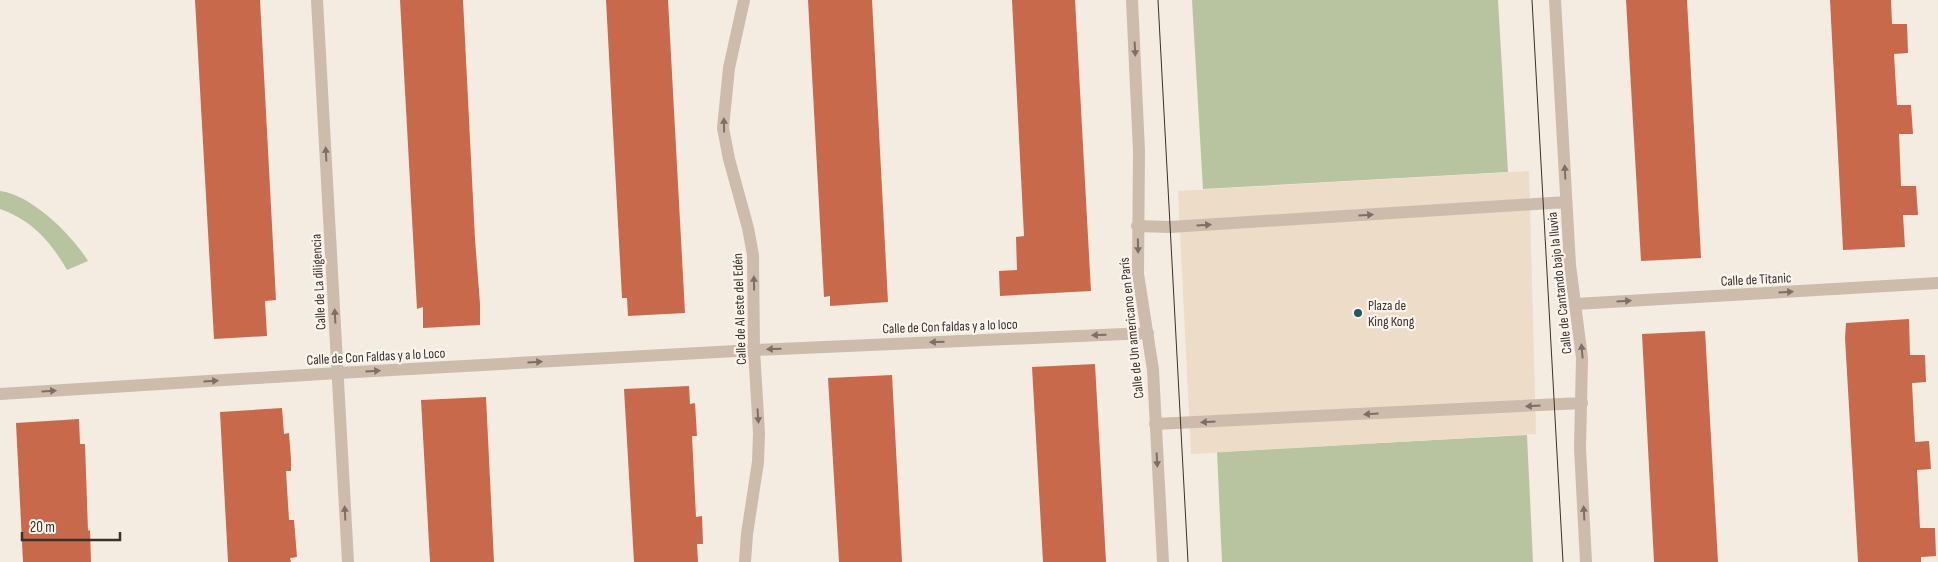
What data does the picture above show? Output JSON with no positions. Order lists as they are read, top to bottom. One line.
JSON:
{"streets":{"street":["Calle de Titanic","Calle de La diligencia","Calle de Cantando bajo la lluvia","Calle de Al este del Edén","Calle de Con faldas y a lo loco","Calle de Un americano en París","Calle de Con Faldas y a lo Loco"]},"crossings":[["Calle de Titanic","Calle de Cantando bajo la lluvia"],["Calle de La diligencia","Calle de Con Faldas y a lo Loco"],["Calle de Al este del Edén","Calle de Con faldas y a lo loco"],["Calle de Al este del Edén","Calle de Con Faldas y a lo Loco"],["Calle de Con faldas y a lo loco","Calle de Un americano en París"],["Calle de Con faldas y a lo loco","Calle de Con Faldas y a lo Loco"]],"one_way":["Calle de Titanic","Calle de La diligencia","Calle de Cantando bajo la lluvia","Calle de Con faldas y a lo loco","Calle de Un americano en París","Calle de Con Faldas y a lo Loco"],"places":["Plaza de King Kong"],"scale_bar":"20 m"}
